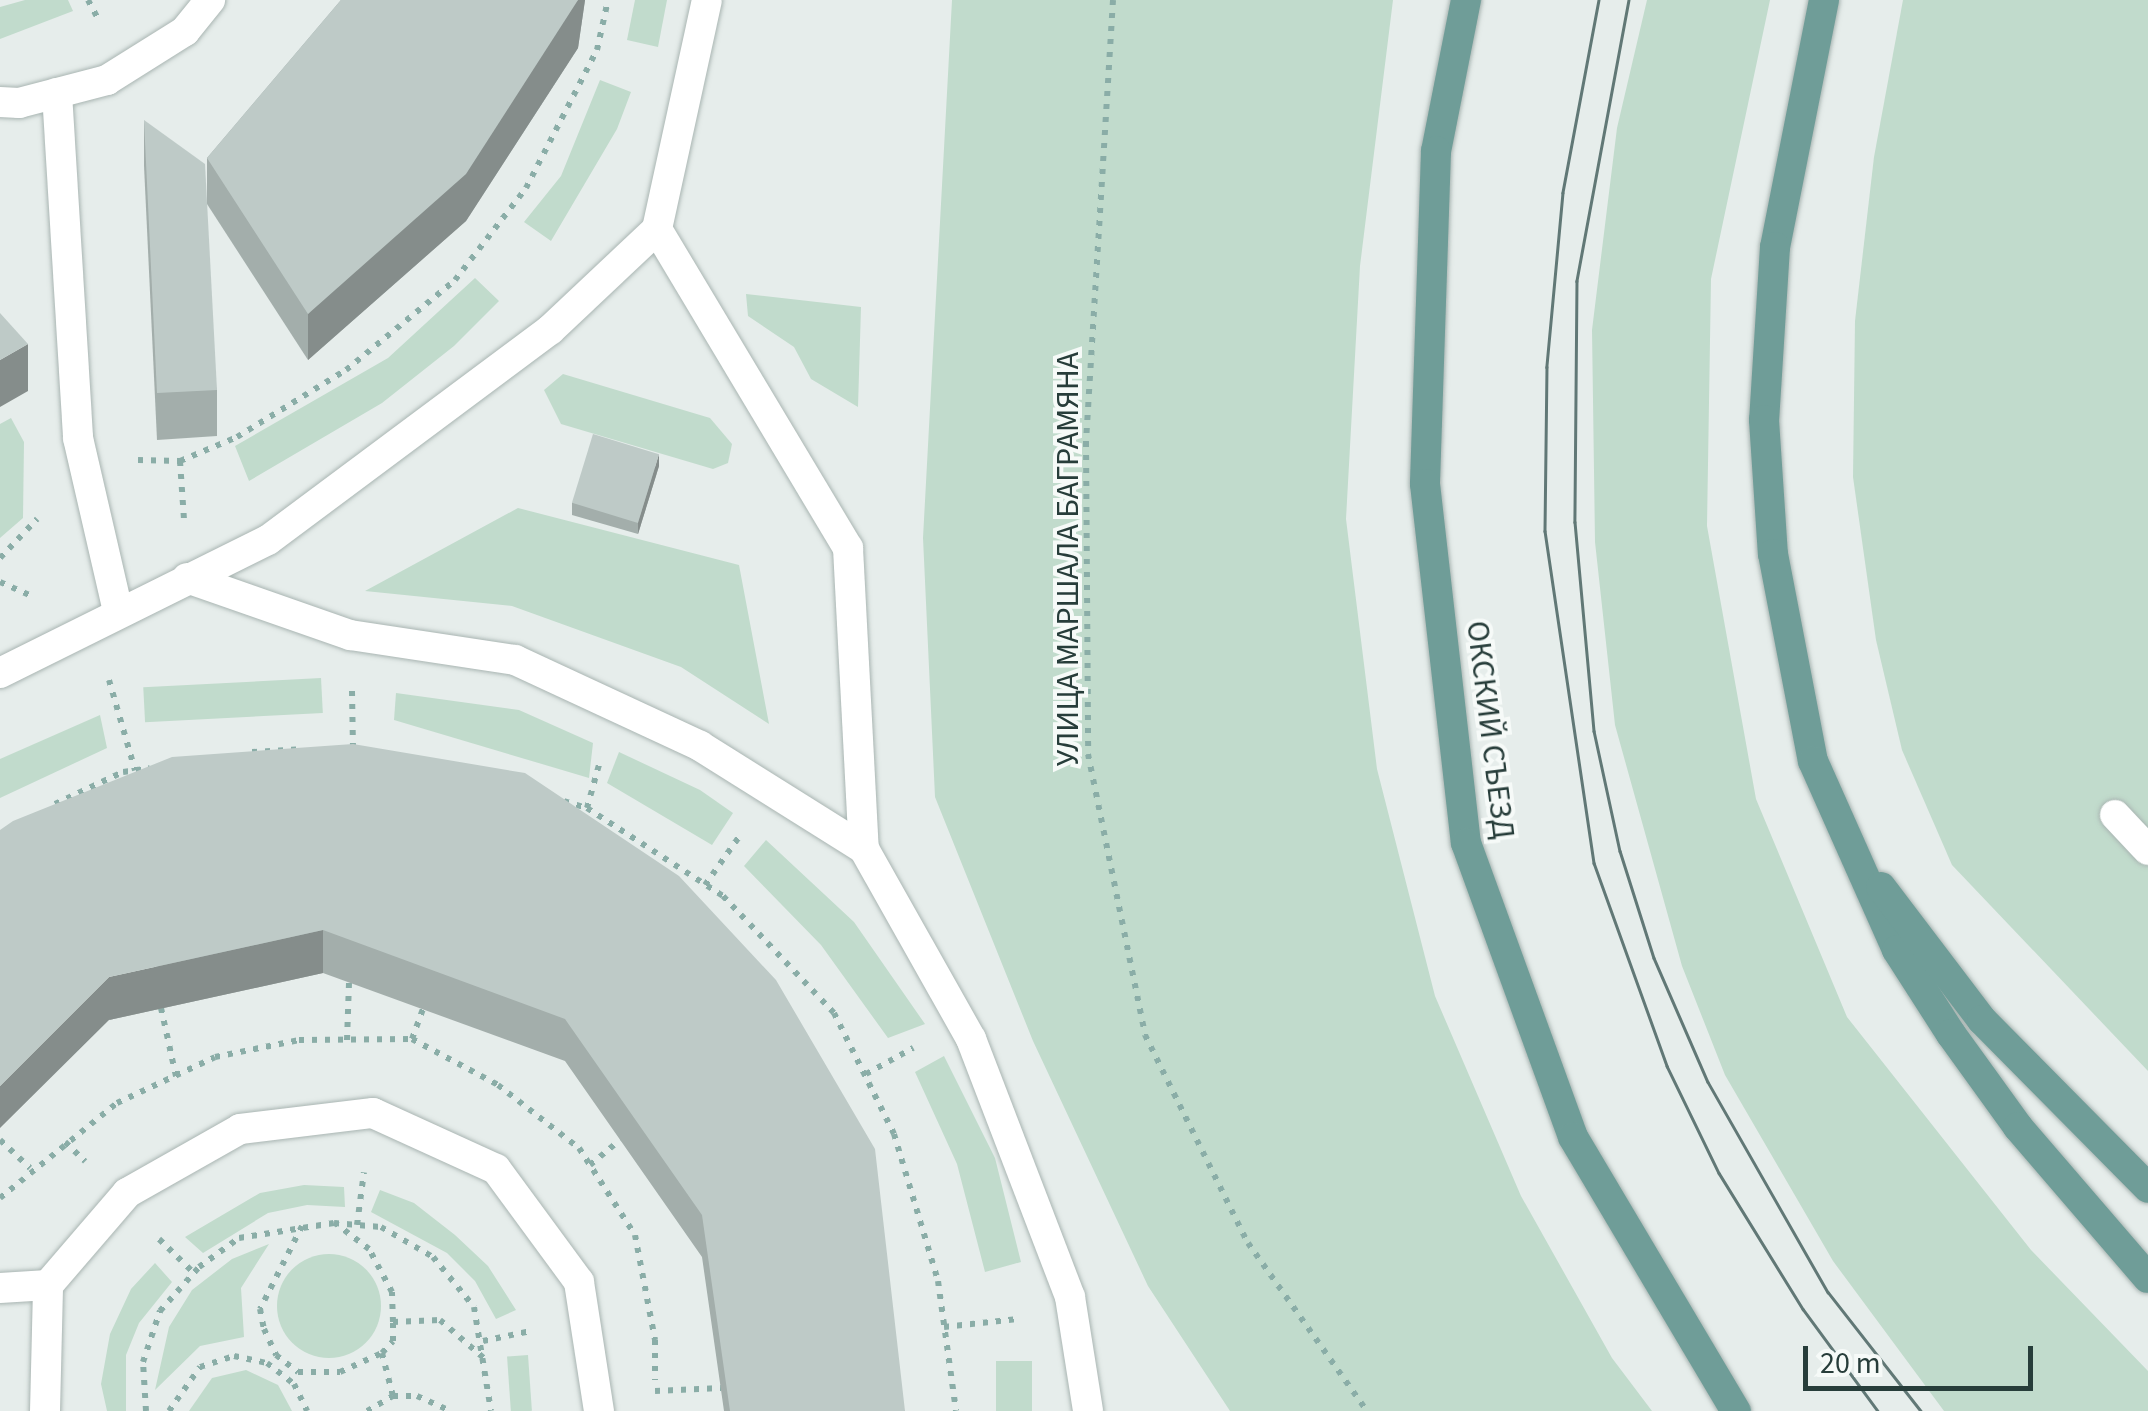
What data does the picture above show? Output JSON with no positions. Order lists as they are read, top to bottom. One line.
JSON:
{"streets":{"main road":["ОКСКИЙ СЪЕЗД"],"path":["УЛИЦА МАРШАЛА БАГРАМЯНА"]},"scale_bar":"20 m"}
